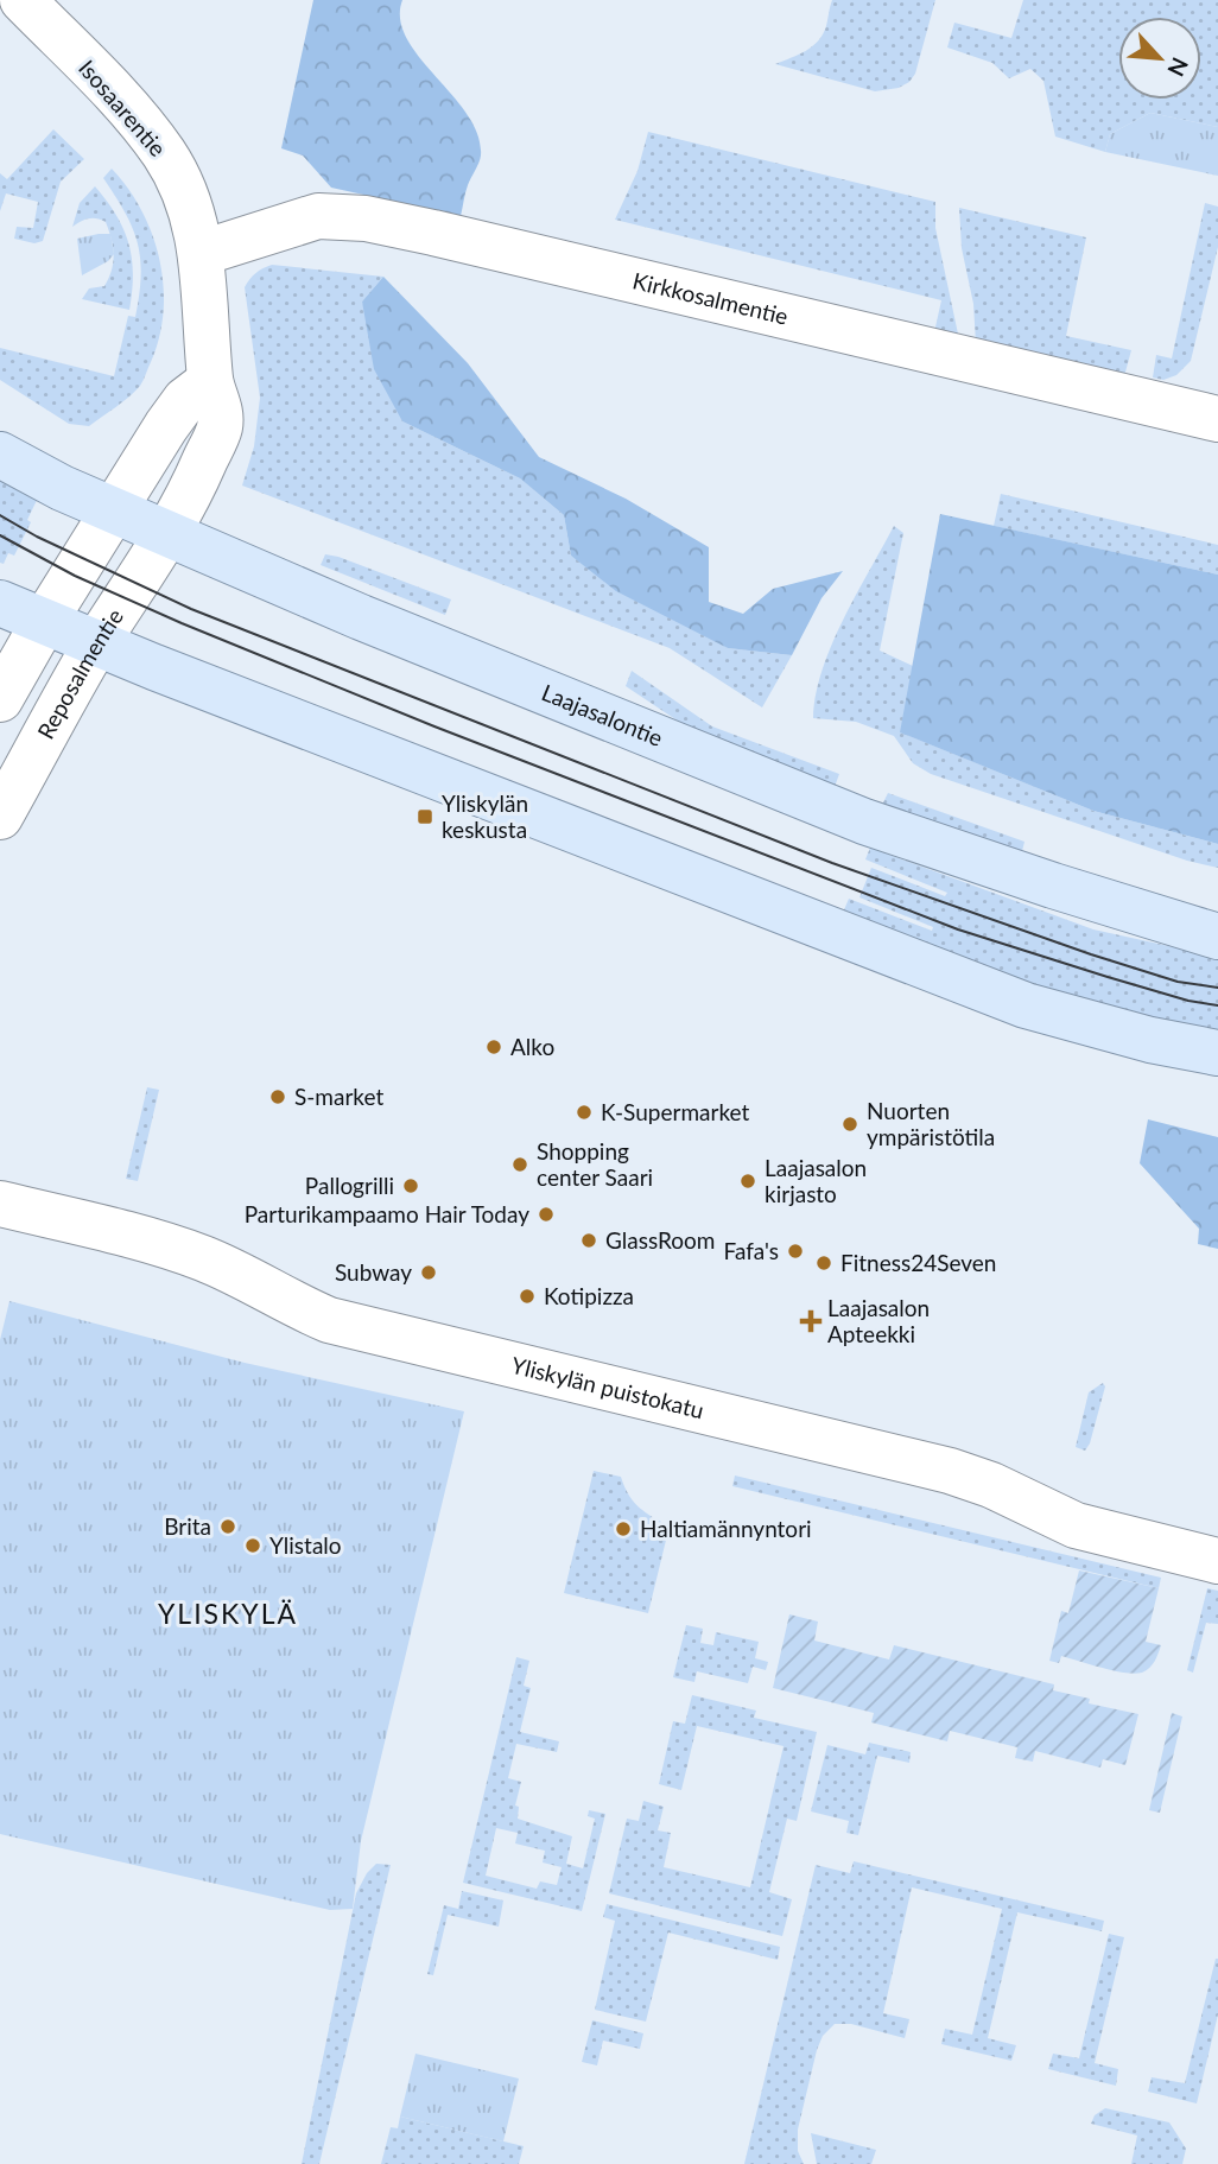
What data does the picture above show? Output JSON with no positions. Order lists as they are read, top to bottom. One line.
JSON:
{"streets":{"main road":["Laajasalontie"],"street":["Isosaarentie","Kirkkosalmentie","Reposalmentie","Yliskylän puistokatu"]},"crossings":[["Isosaarentie","Kirkkosalmentie"],["Isosaarentie","Reposalmentie"],["Isosaarentie","Laajasalontie"],["Reposalmentie","Laajasalontie"]],"districts":["YLISKYLÄ"],"places":{"transit":["Yliskylän keskusta"],"other":["Alko","S-market","K-Supermarket","Nuorten ympäristötila","Shopping center Saari","Laajasalon kirjasto","Pallogrilli","Parturikampaamo Hair Today","GlassRoom","Fafa's","Fitness24Seven","Subway","Kotipizza","Brita","Haltiamännyntori","Ylistalo"],"health":["Laajasalon Apteekki"]},"north":"bottom right"}
